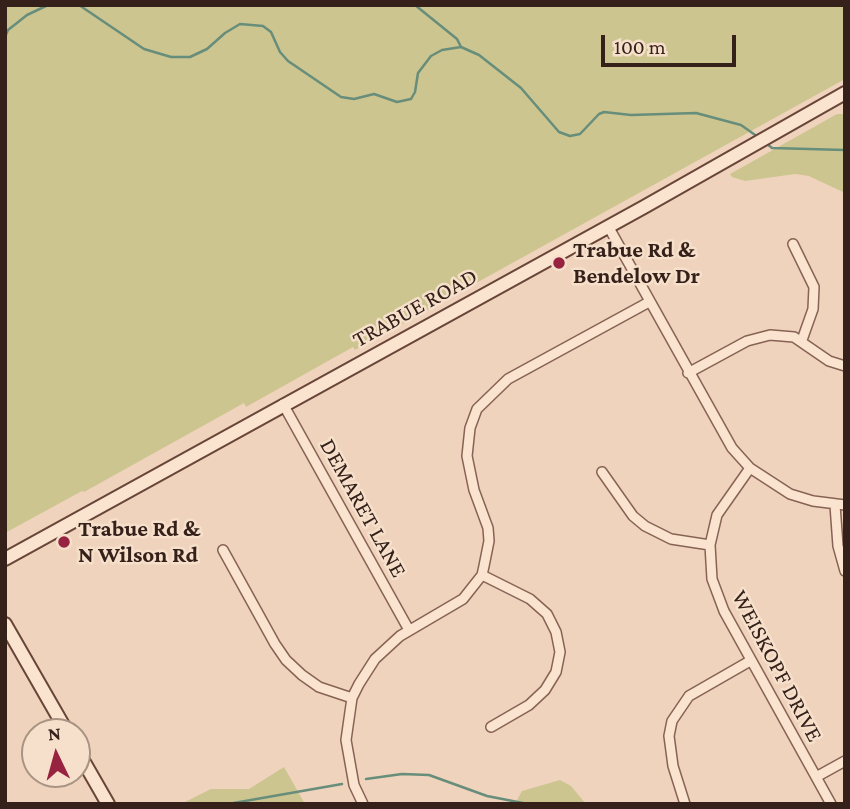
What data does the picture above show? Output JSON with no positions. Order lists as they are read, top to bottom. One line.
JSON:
{"streets":{"main road":["TRABUE ROAD"],"street":["DEMARET LANE","WEISKOPF DRIVE"]},"crossings":[["TRABUE ROAD","DEMARET LANE"]],"places":["Trabue Rd & Bendelow Dr","Trabue Rd & N Wilson Rd"],"scale_bar":"100 m","north":"top"}
